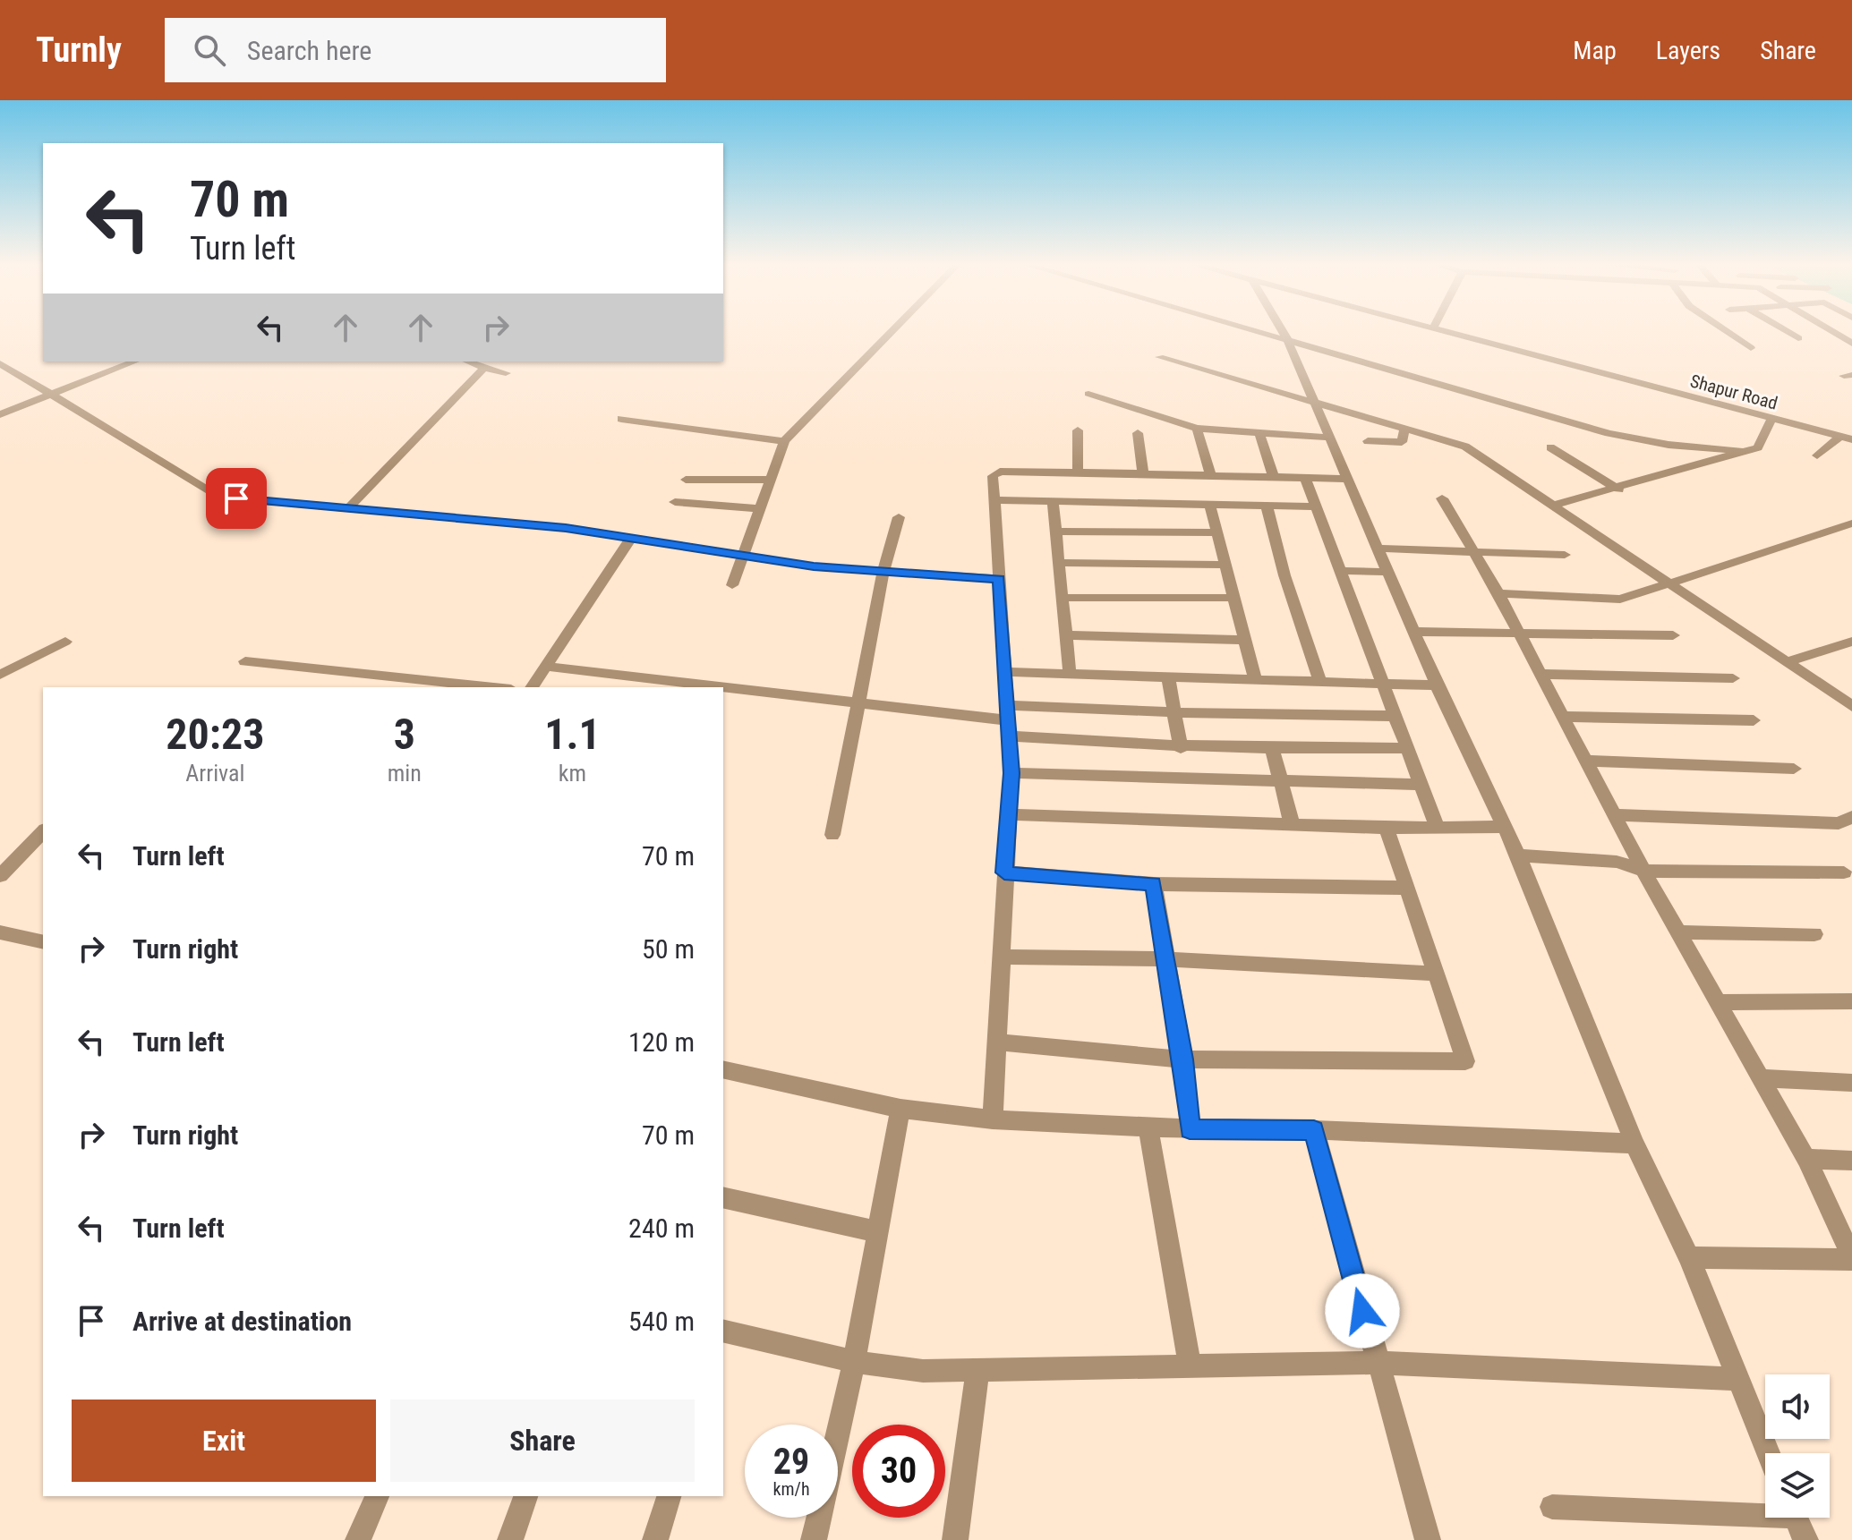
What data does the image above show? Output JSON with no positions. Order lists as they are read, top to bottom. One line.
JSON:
{"streets":{"street":["Shapur Road"]},"page":{"header":"Turnly","search":"Search here","nav":["Map","Layers","Share"],"turn":["70 m","Turn left"],"eta":["20:23","Arrival","3","min","1.1","km"],"list":[{"name":"Turn left","value":"70 m"},{"name":"Turn right","value":"50 m"},{"name":"Turn left","value":"120 m"},{"name":"Turn right","value":"70 m"},{"name":"Turn left","value":"240 m"},{"name":"Arrive at destination","value":"540 m"}],"buttons":["Exit","Share"],"speed":"29 km/h","limit":"30"}}
